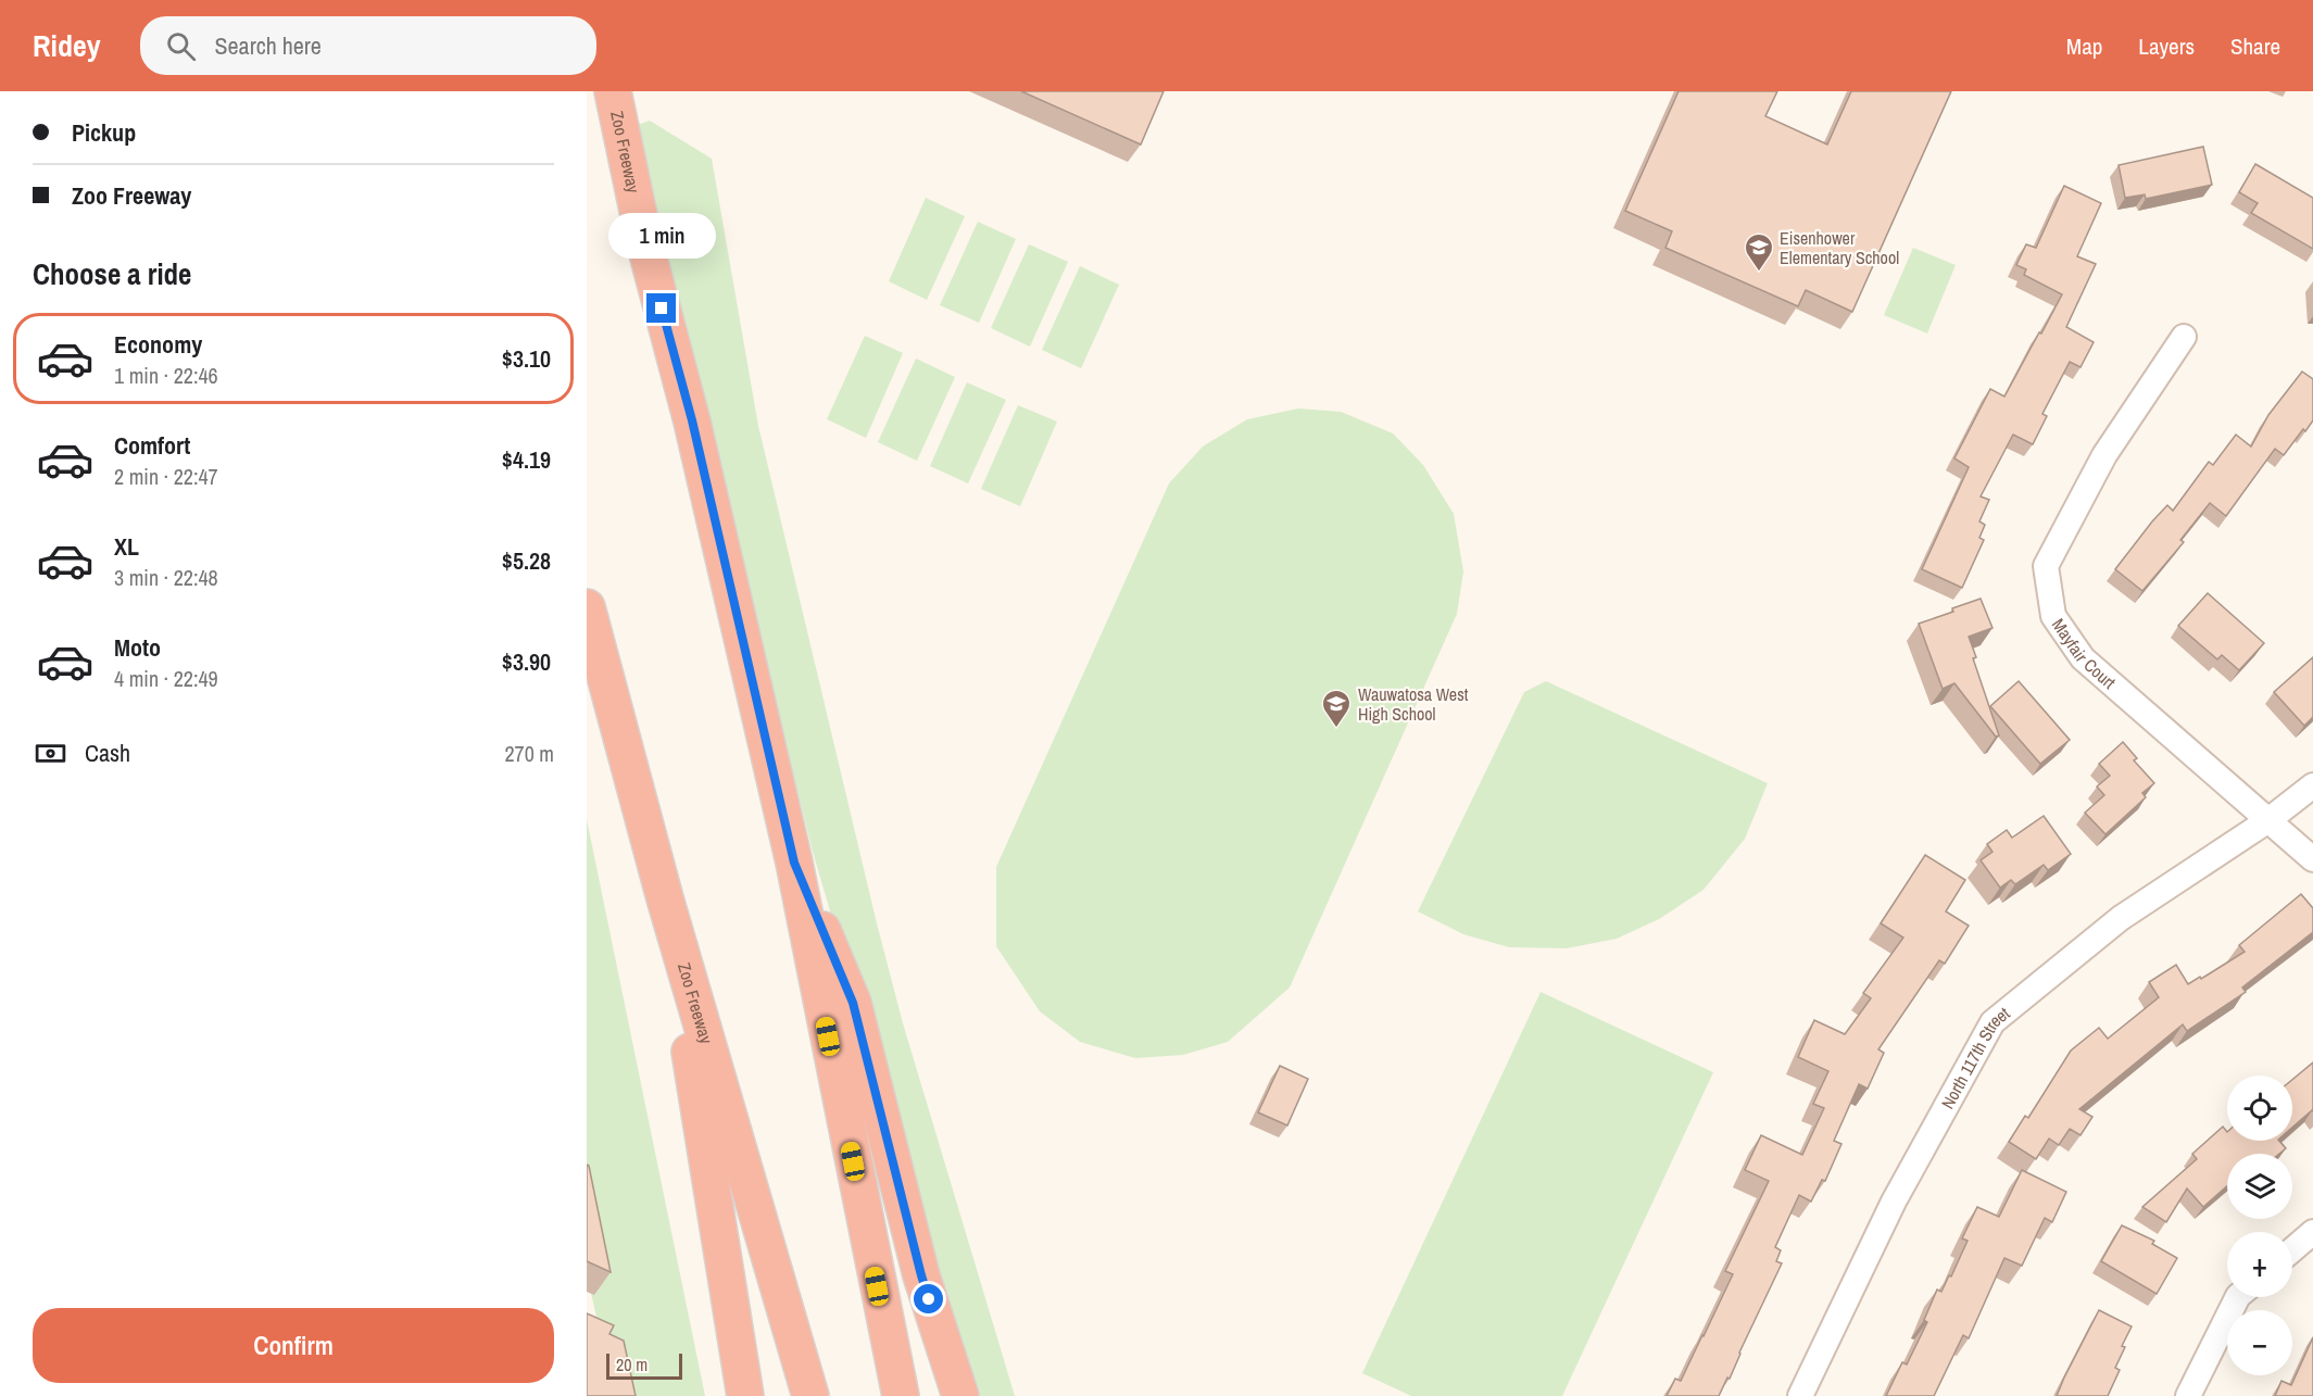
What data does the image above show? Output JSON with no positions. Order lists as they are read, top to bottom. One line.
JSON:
{"streets":{"highway":["Zoo Freeway"],"street":["Mayfair Court","North 117th Street"]},"crossings":[["Mayfair Court","North 117th Street"]],"places":{"school or university":["Eisenhower Elementary School","Wauwatosa West High School"]},"scale_bar":"20 m","page":{"header":"Ridey","search":"Search here","nav":["Map","Layers","Share"],"banner":["Pickup","Zoo Freeway"],"bubble":"1 min","heading":"Choose a ride","list":[{"name":"Economy","note":"1 min · 22:46","value":"$3.10"},{"name":"Comfort","note":"2 min · 22:47","value":"$4.19"},{"name":"XL","note":"3 min · 22:48","value":"$5.28"},{"name":"Moto","note":"4 min · 22:49","value":"$3.90"}],"pay":["Cash","270 m"],"map_buttons":["+","−"],"buttons":"Confirm","scale":"20 m"}}
